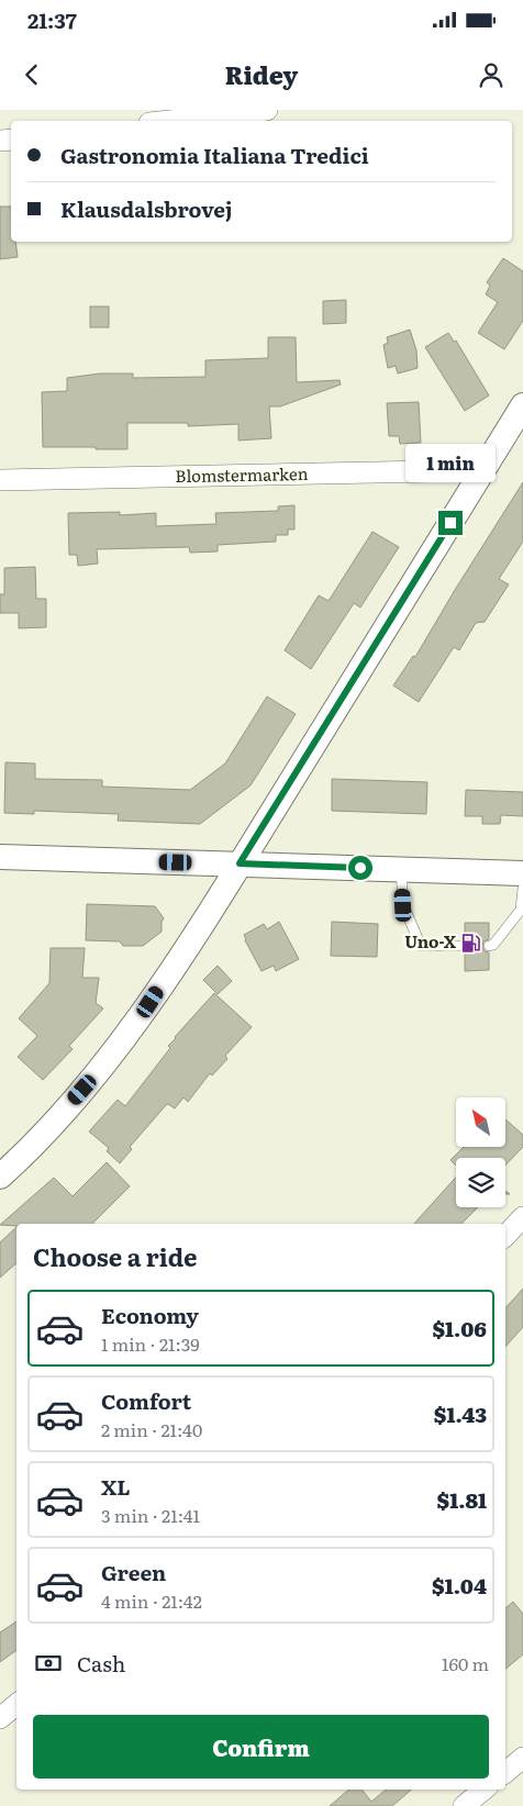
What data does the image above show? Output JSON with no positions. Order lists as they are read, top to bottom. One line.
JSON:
{"streets":{"street":["Blomstermarken"]},"places":{"fuel station":["Uno-X"]},"north":"top left","page":{"status":"21:37","header":"Ridey","banner":["Gastronomia Italiana Tredici","Klausdalsbrovej"],"bubble":"1 min","heading":"Choose a ride","list":[{"name":"Economy","note":"1 min · 21:39","value":"$1.06"},{"name":"Comfort","note":"2 min · 21:40","value":"$1.43"},{"name":"XL","note":"3 min · 21:41","value":"$1.81"},{"name":"Green","note":"4 min · 21:42","value":"$1.04"}],"pay":["Cash","160 m"],"buttons":"Confirm"}}
